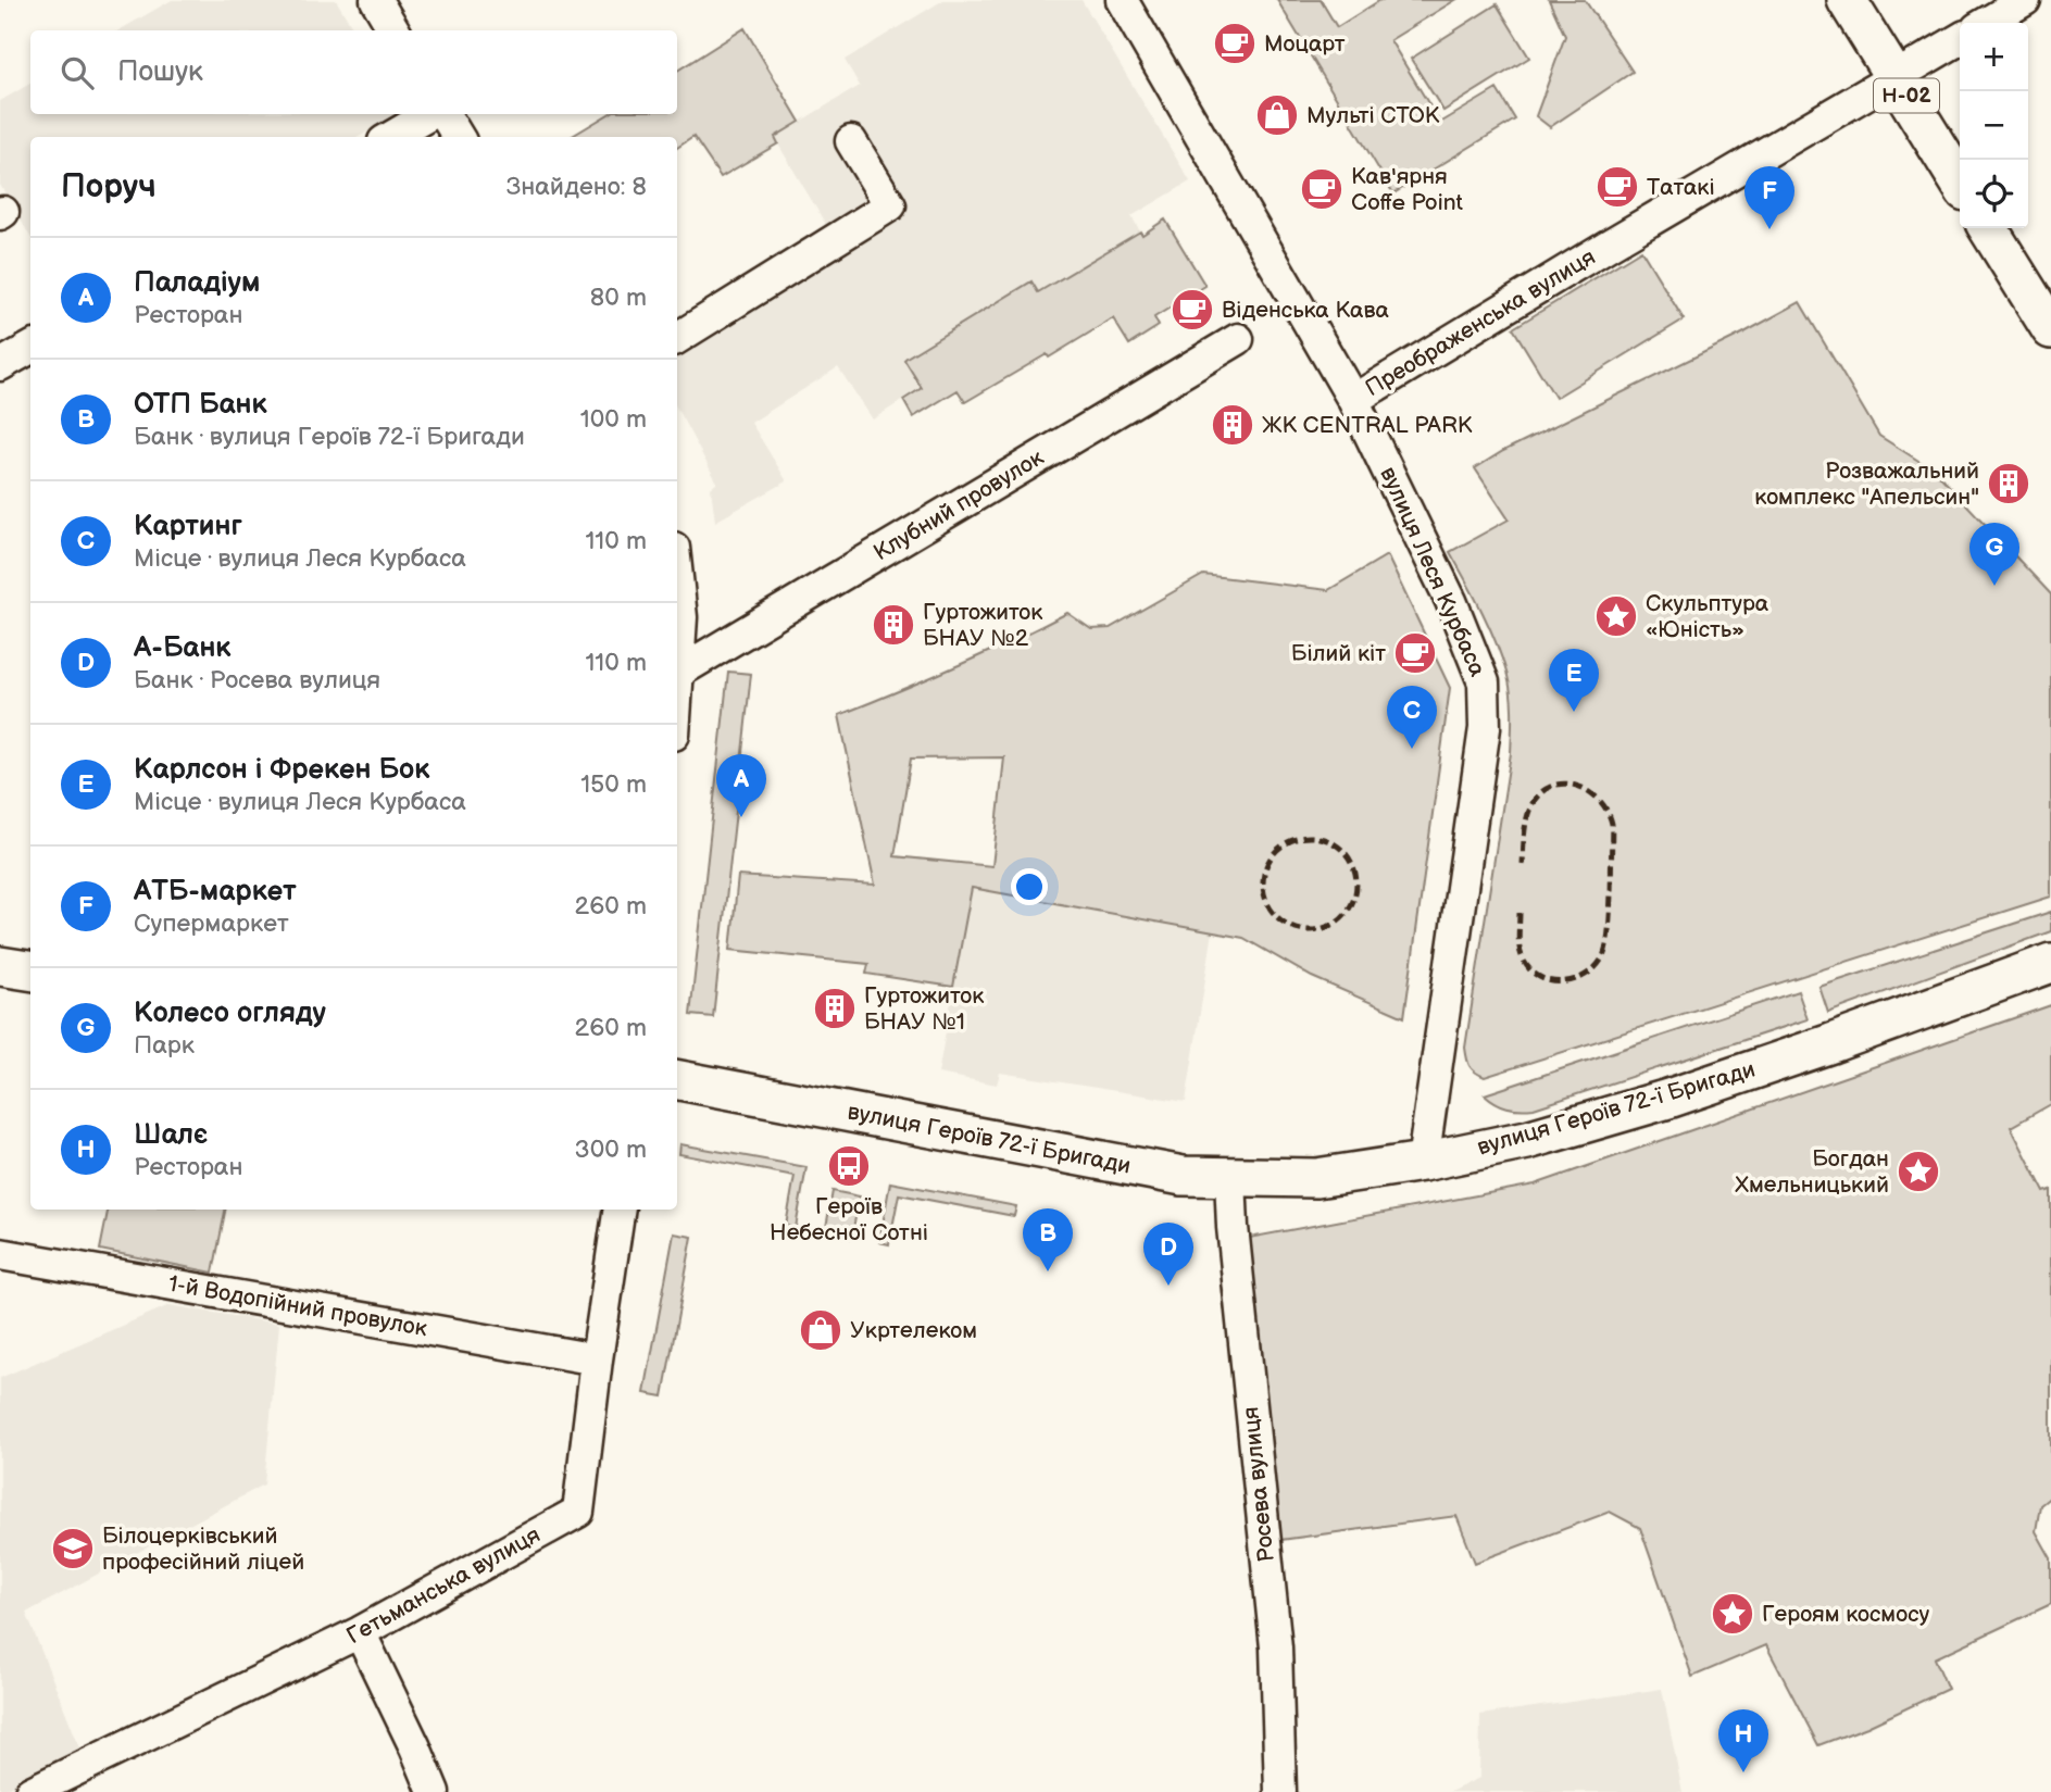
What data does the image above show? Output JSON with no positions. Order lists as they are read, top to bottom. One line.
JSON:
{"streets":{"main road":["Н-02","вулиця Героїв 72-ї Бригади"],"street":["Преображенська вулиця","Клубний провулок","вулиця Леся Курбаса","1-й Водопійний провулок","Росева вулиця","Гетьманська вулиця"]},"crossings":[["Н-02","Преображенська вулиця"],["Преображенська вулиця","вулиця Леся Курбаса"],["вулиця Леся Курбаса","вулиця Героїв 72-ї Бригади"],["вулиця Героїв 72-ї Бригади","Росева вулиця"],["1-й Водопійний провулок","Гетьманська вулиця"]],"places":{"cafe":["Моцарт","Татакі","Кав'ярня Coffe Point","Віденська Кава","Білий кіт"],"shop":["Мульті СТОК","Укртелеком"],"building":["ЖК CENTRAL PARK","Розважальний комплекс \"Апельсин\"","Гуртожиток БНАУ №2","Гуртожиток БНАУ №1"],"place":["Скульптура «Юність»","Богдан Хмельницький","Героям космосу"],"bus stop":["Героїв Небесної Сотні"],"school or university":["Білоцерківський професійний ліцей"]},"page":{"map_buttons":["+","−"],"search":"Пошук","heading":["Поруч","Знайдено: 8"],"pins":["F","G","E","C","A","B","D","H"],"list":[{"mark":"A","name":"Паладіум","note":"Ресторан","value":"80 m"},{"mark":"B","name":"ОТП Банк","note":"Банк · вулиця Героїв 72-ї Бригади","value":"100 m"},{"mark":"C","name":"Картинг","note":"Місце · вулиця Леся Курбаса","value":"110 m"},{"mark":"D","name":"А-Банк","note":"Банк · Росева вулиця","value":"110 m"},{"mark":"E","name":"Карлсон і Фрекен Бок","note":"Місце · вулиця Леся Курбаса","value":"150 m"},{"mark":"F","name":"АТБ-маркет","note":"Супермаркет","value":"260 m"},{"mark":"G","name":"Колесо огляду","note":"Парк","value":"260 m"},{"mark":"H","name":"Шалє","note":"Ресторан","value":"300 m"}]}}
